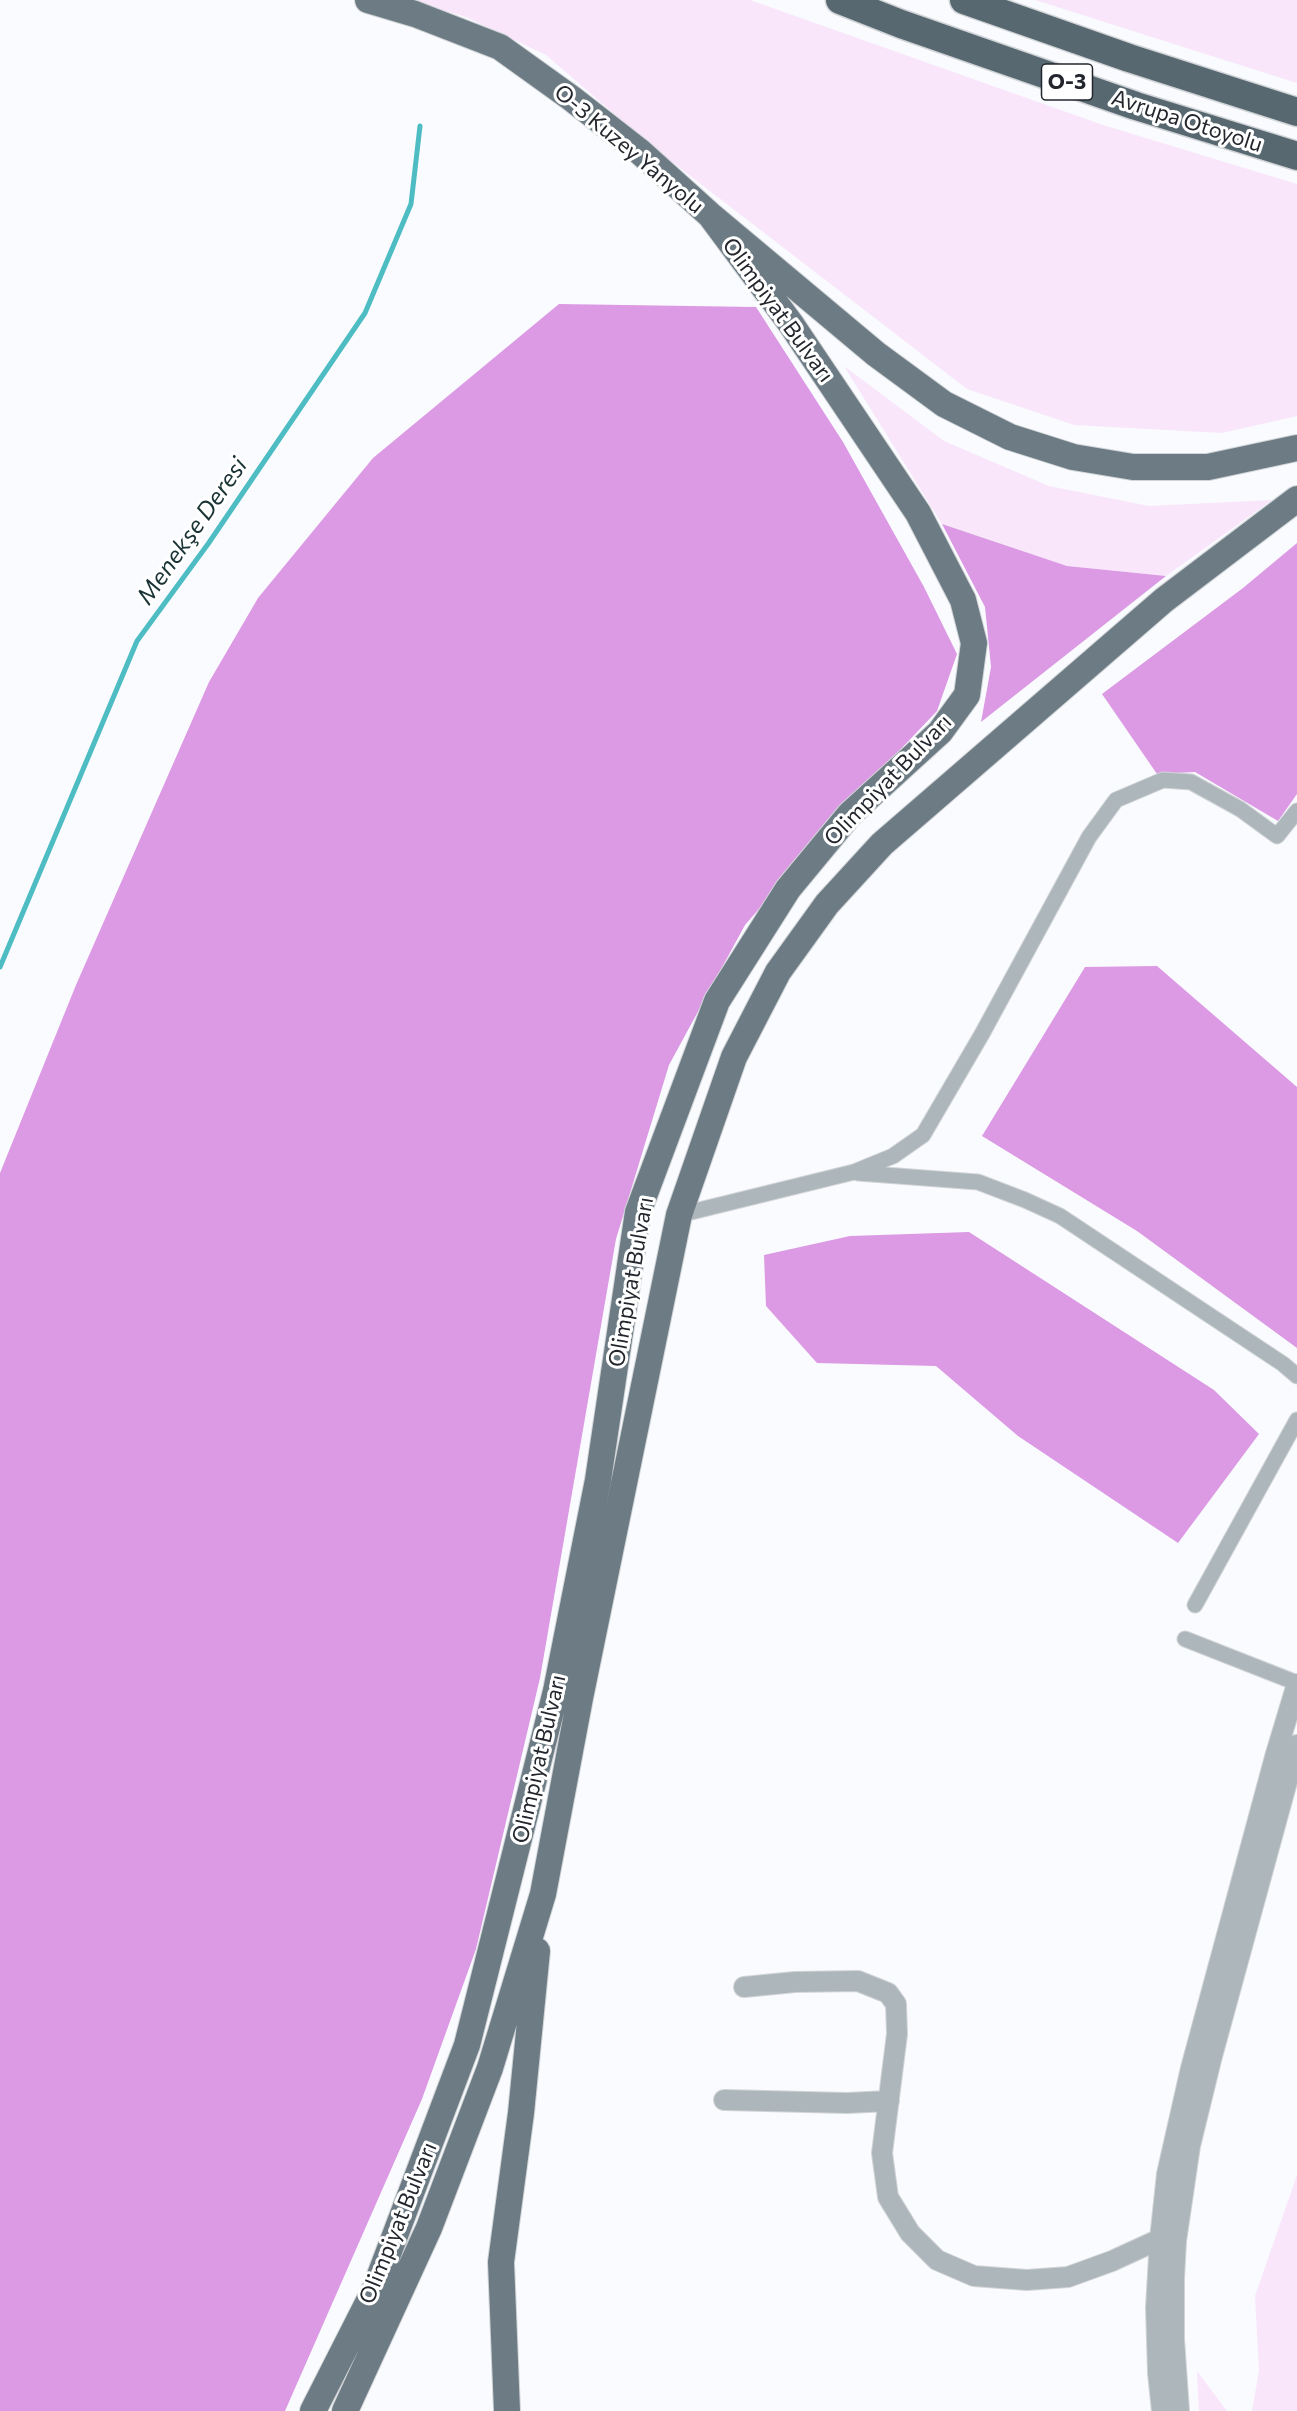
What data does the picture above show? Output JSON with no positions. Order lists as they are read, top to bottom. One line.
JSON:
{"streets":{"highway":["O-3","Avrupa Otoyolu"],"main road":["O-3 Kuzey Yanyolu","Olimpiyat Bulvarı"]},"crossings":[["O-3 Kuzey Yanyolu","Olimpiyat Bulvarı"]],"water":["Menekşe Deresi"]}
